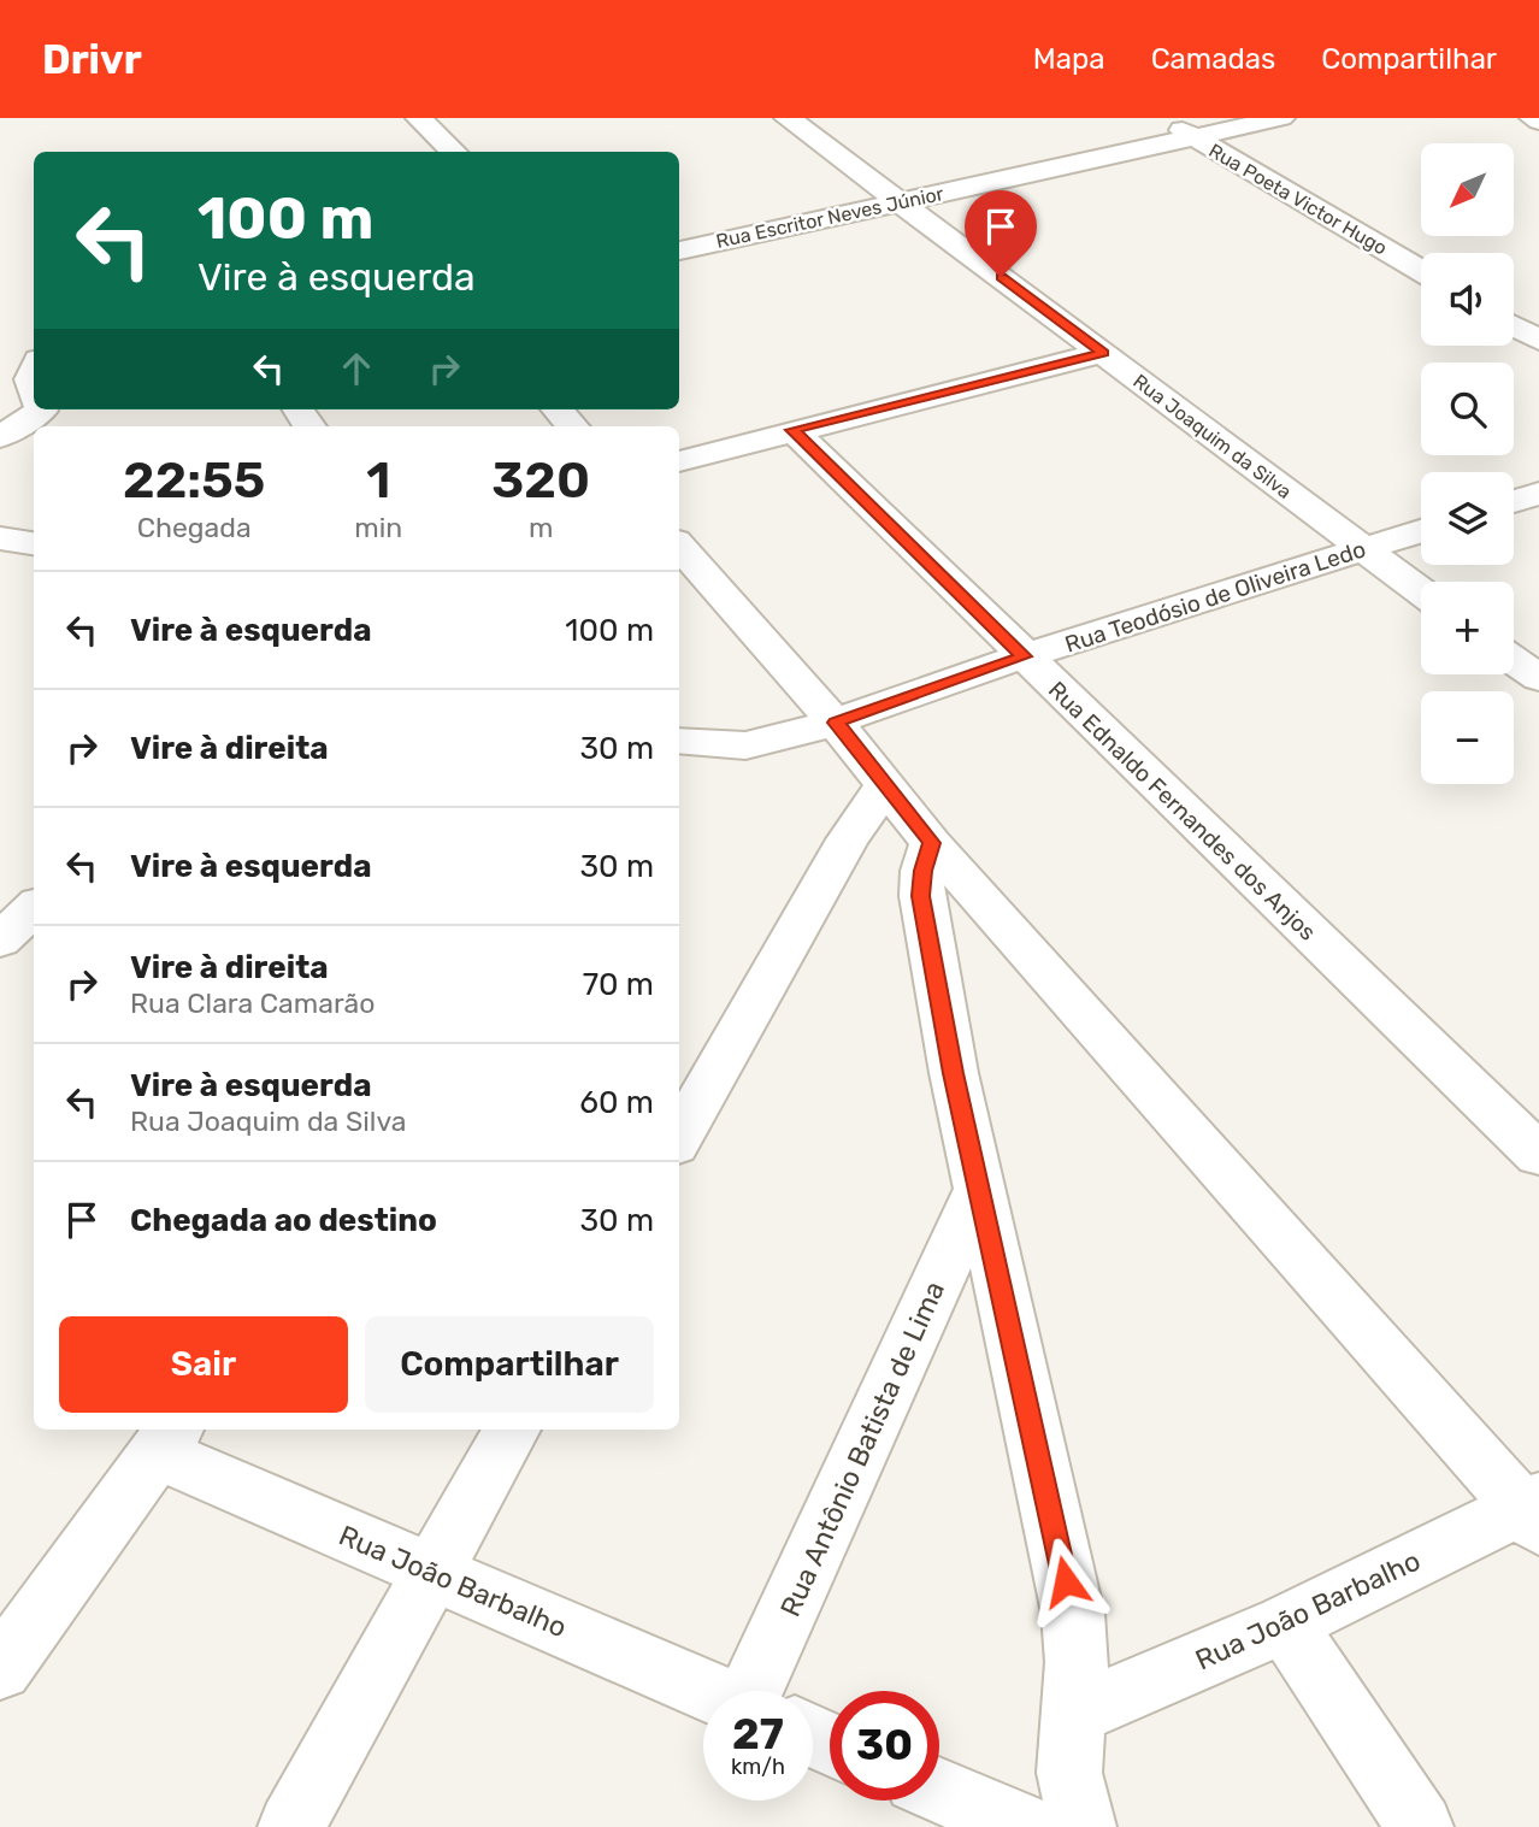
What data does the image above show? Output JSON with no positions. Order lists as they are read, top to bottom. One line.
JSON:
{"streets":{"street":["Rua Poeta Victor Hugo","Rua Escritor Neves Júnior","Rua Joaquim da Silva","Rua Teodósio de Oliveira Ledo","Rua Ednaldo Fernandes dos Anjos","Rua Antônio Batista de Lima","Rua João Barbalho"]},"crossings":[["Rua Poeta Victor Hugo","Rua Escritor Neves Júnior"],["Rua Escritor Neves Júnior","Rua Joaquim da Silva"],["Rua Joaquim da Silva","Rua Teodósio de Oliveira Ledo"],["Rua Teodósio de Oliveira Ledo","Rua Ednaldo Fernandes dos Anjos"]],"north":"bottom left","page":{"header":"Drivr","nav":["Mapa","Camadas","Compartilhar"],"map_buttons":["+","−"],"turn":["100 m","Vire à esquerda"],"eta":["22:55","Chegada","1","min","320","m"],"list":[{"name":"Vire à esquerda","value":"100 m"},{"name":"Vire à direita","value":"30 m"},{"name":"Vire à esquerda","value":"30 m"},{"name":"Vire à direita","note":"Rua Clara Camarão","value":"70 m"},{"name":"Vire à esquerda","note":"Rua Joaquim da Silva","value":"60 m"},{"name":"Chegada ao destino","value":"30 m"}],"buttons":["Sair","Compartilhar"],"speed":"27 km/h","limit":"30"}}
